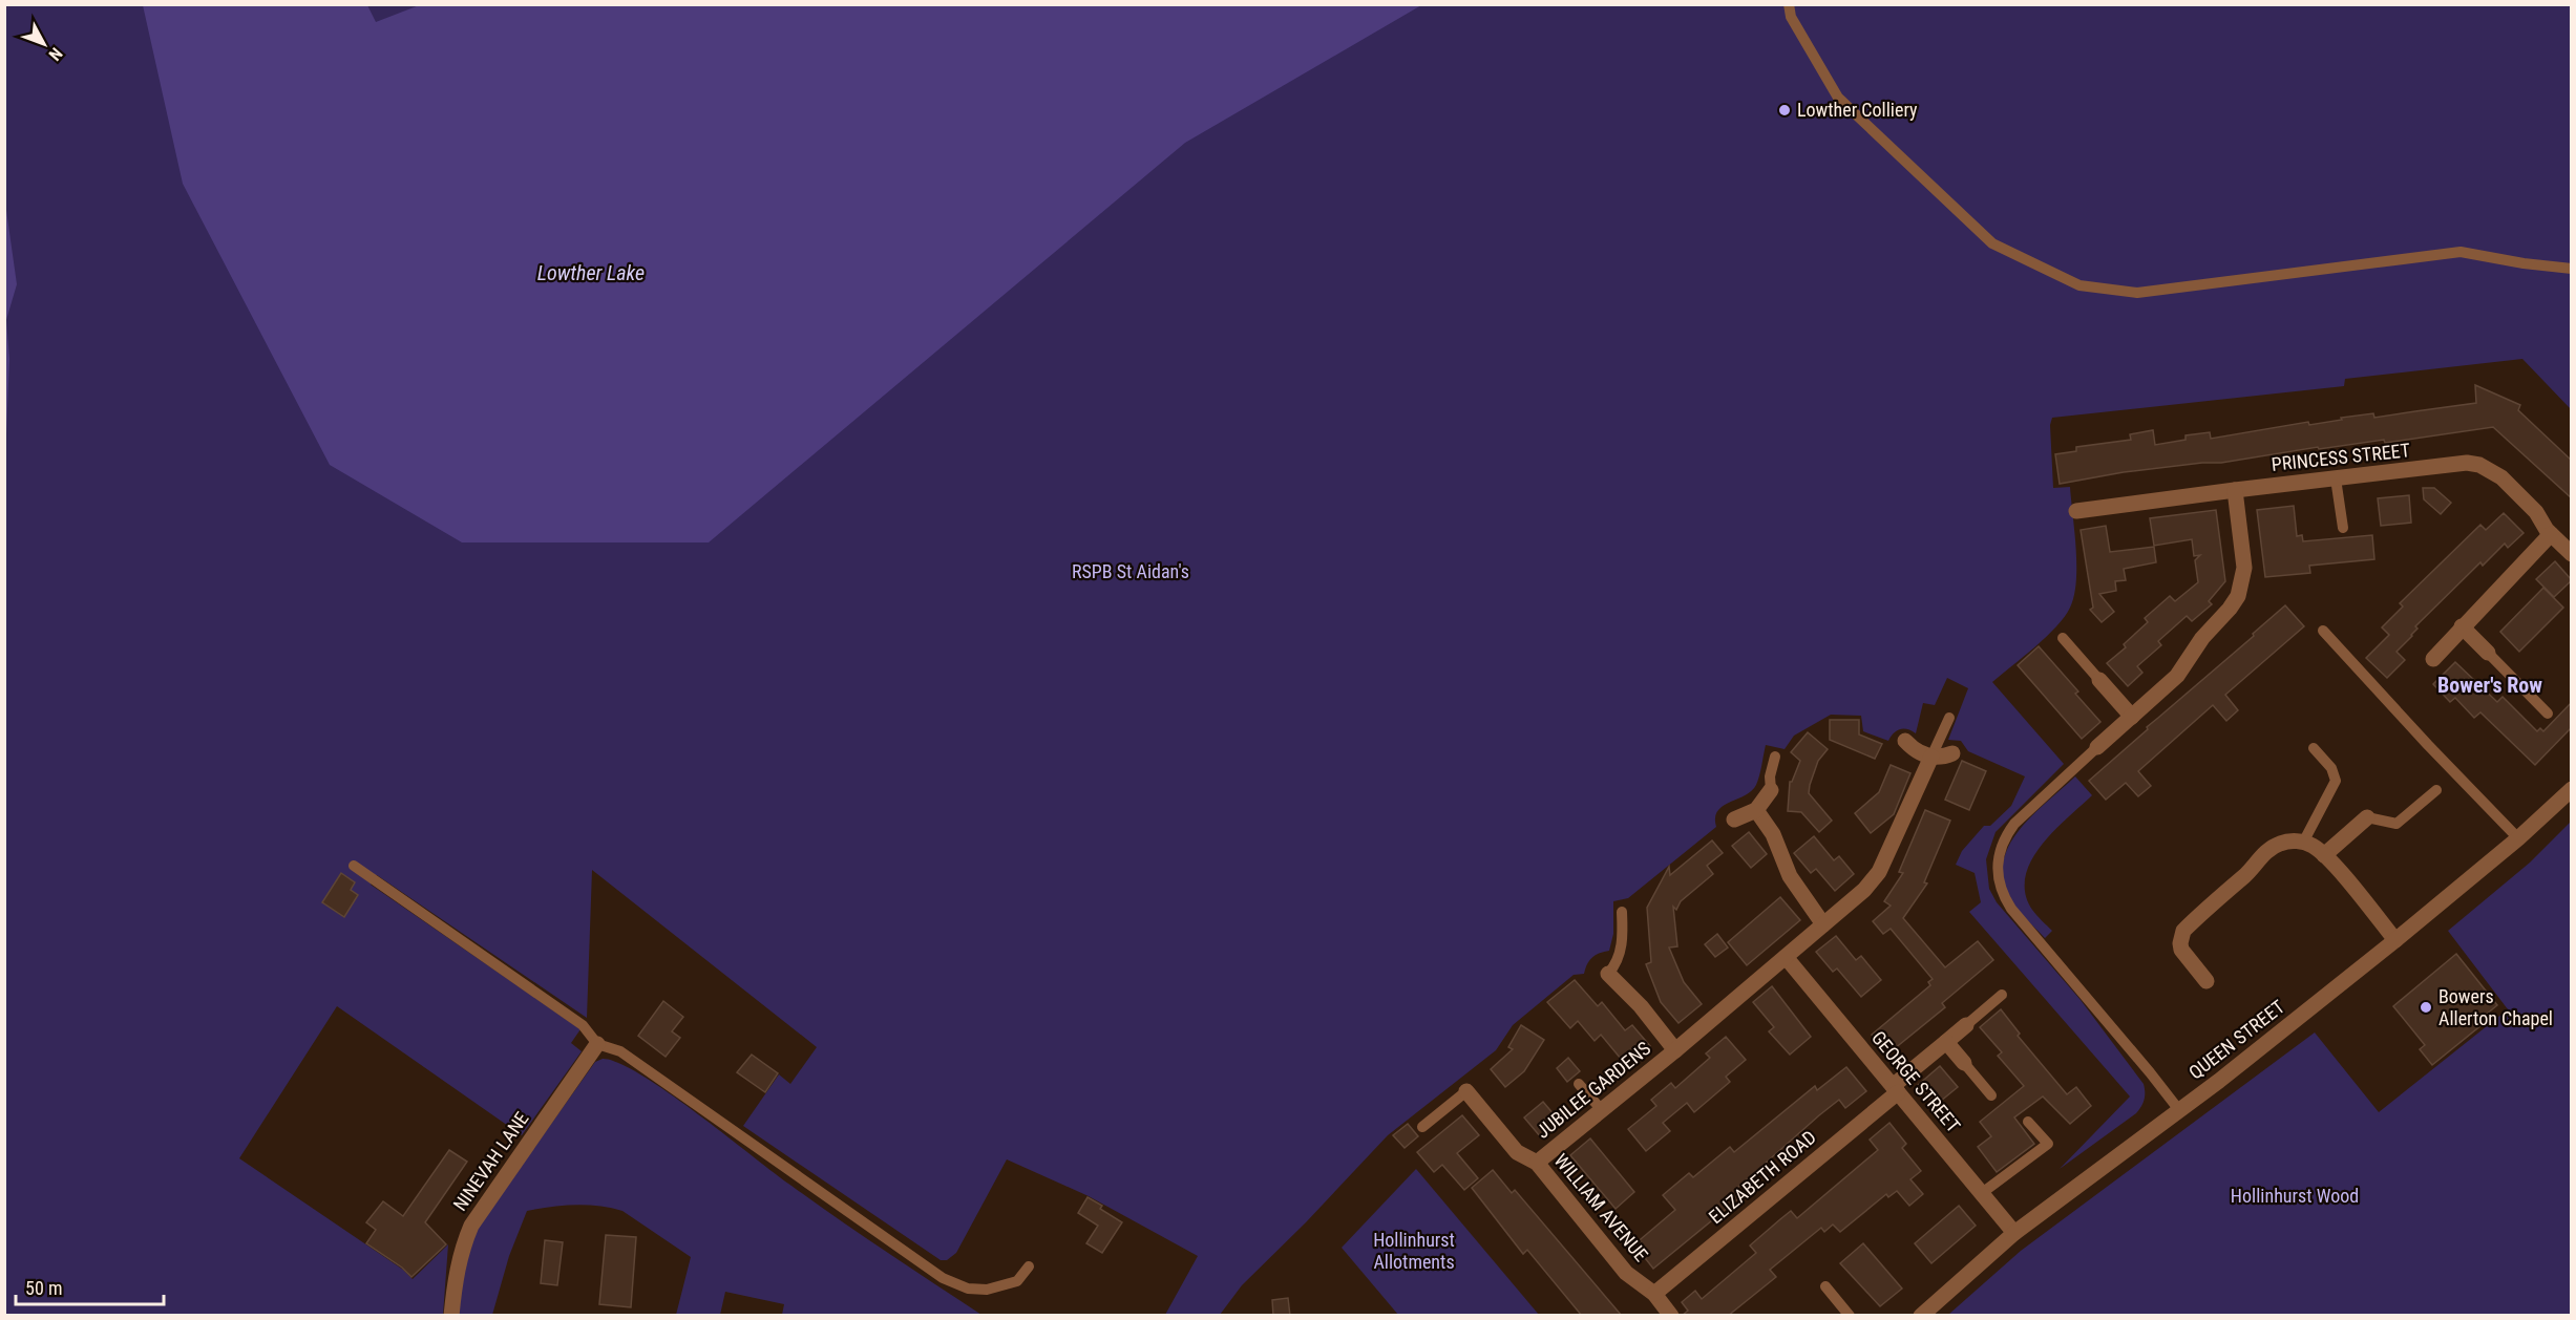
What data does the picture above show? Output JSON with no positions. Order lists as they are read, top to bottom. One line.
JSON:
{"streets":{"street":["PRINCESS STREET","QUEEN STREET","GEORGE STREET","JUBILEE GARDENS","NINEVAH LANE","ELIZABETH ROAD","WILLIAM AVENUE"]},"crossings":[["QUEEN STREET","GEORGE STREET"],["GEORGE STREET","JUBILEE GARDENS"],["GEORGE STREET","ELIZABETH ROAD"],["JUBILEE GARDENS","WILLIAM AVENUE"],["ELIZABETH ROAD","WILLIAM AVENUE"]],"districts":["Bower's Row"],"water":["Lowther Lake"],"parks":["RSPB St Aidan's","Hollinhurst Wood","Hollinhurst Allotments"],"places":["Lowther Colliery","Bowers Allerton Chapel"],"scale_bar":"50 m","north":"bottom right"}
